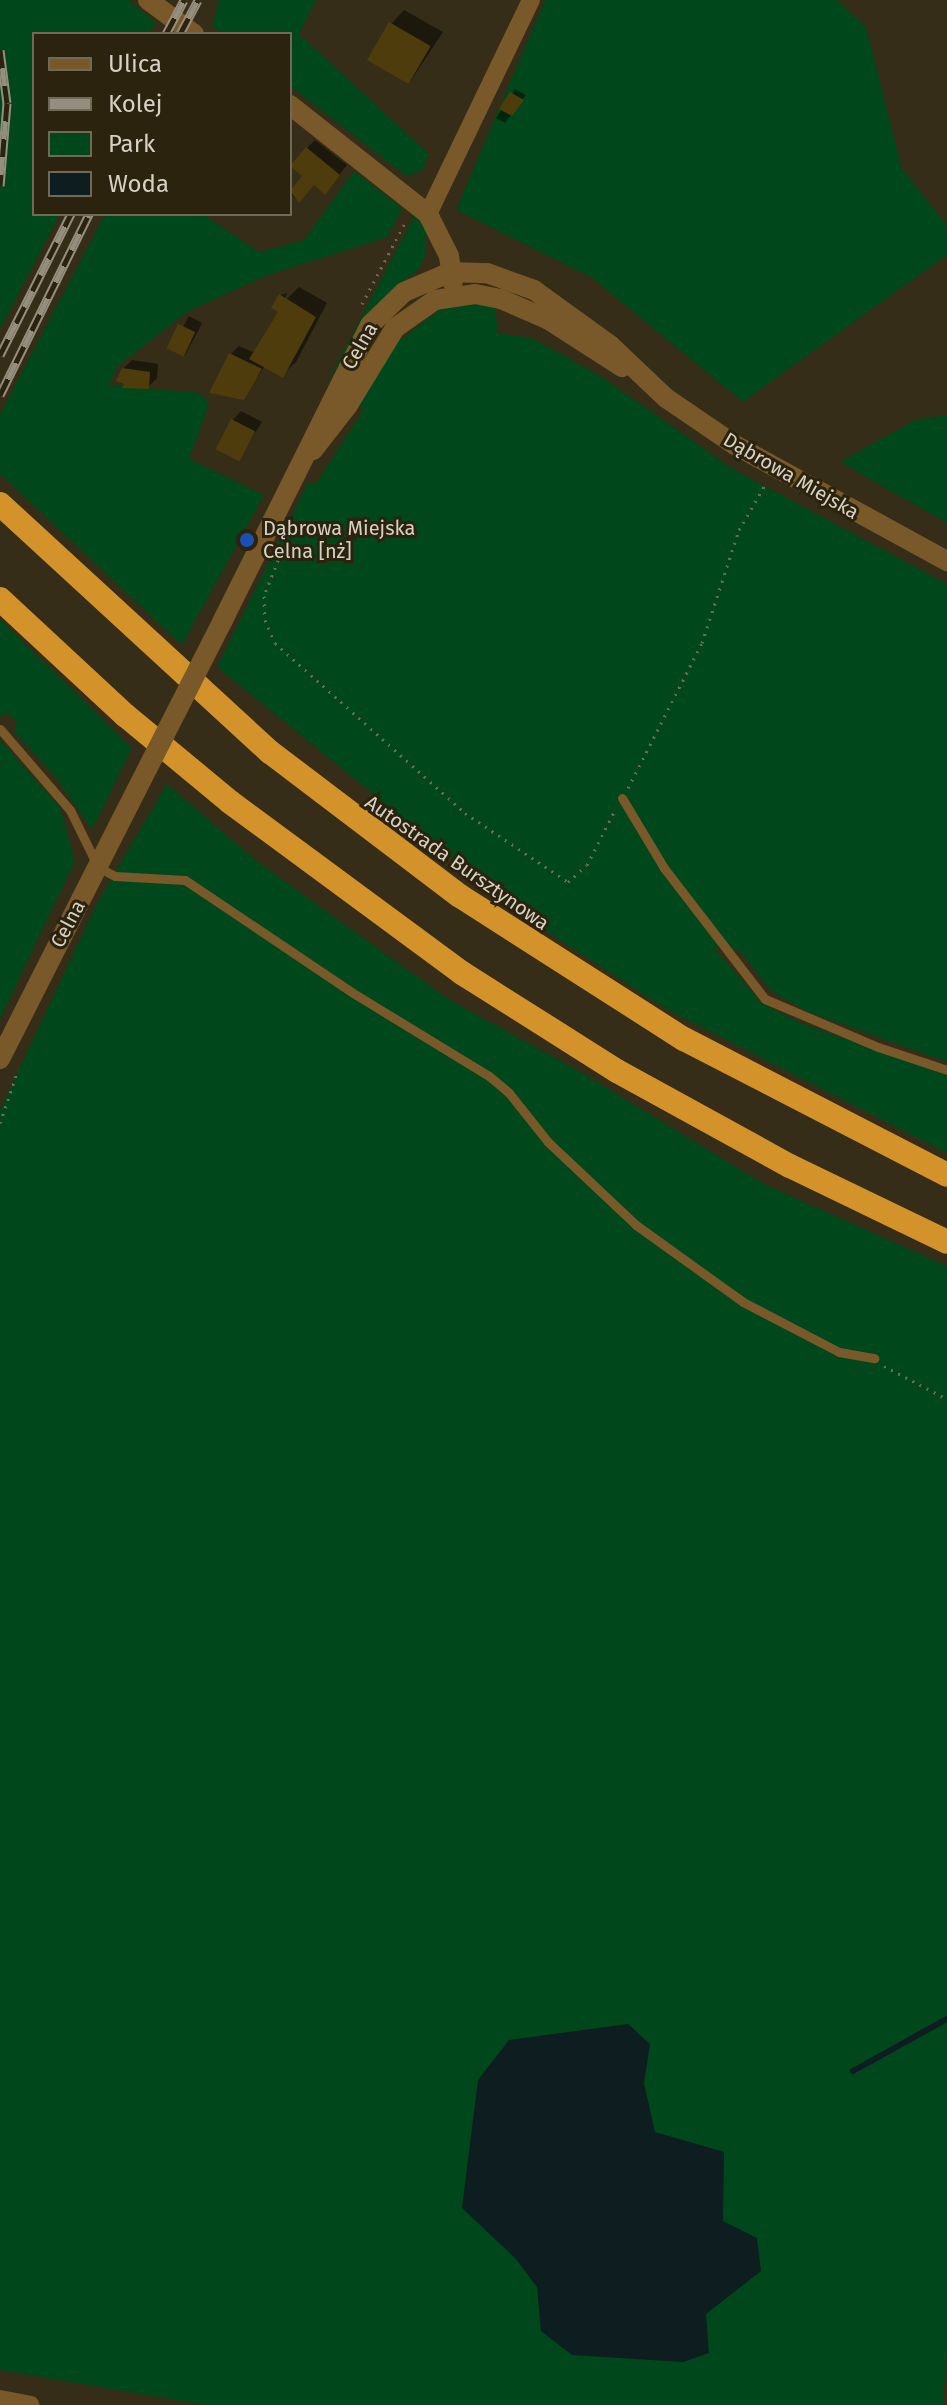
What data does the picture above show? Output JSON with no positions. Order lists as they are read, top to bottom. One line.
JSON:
{"streets":{"highway":["Autostrada Bursztynowa"],"street":["Celna","Dąbrowa Miejska"]},"crossings":[["Celna","Dąbrowa Miejska"]],"places":["Dąbrowa Miejska Celna [nż]"],"legend":["Ulica","Kolej","Park","Woda"]}
